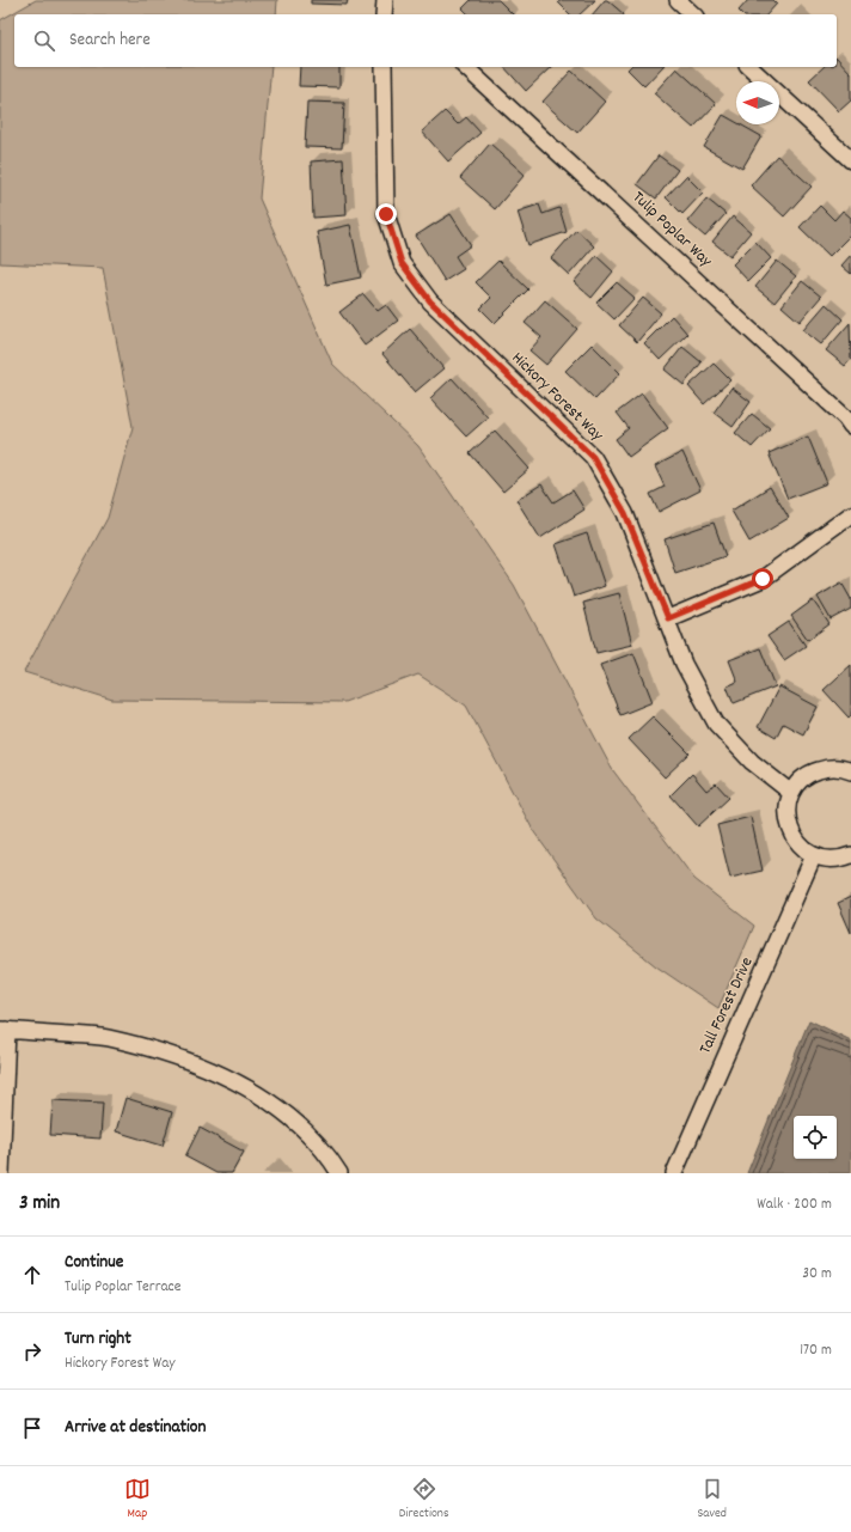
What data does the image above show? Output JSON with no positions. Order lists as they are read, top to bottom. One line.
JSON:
{"streets":{"street":["Tulip Poplar Way","Hickory Forest Way","Tall Forest Drive"]},"north":"left","page":{"search":"Search here","heading":["3 min","Walk · 200 m"],"list":[["Continue","Tulip Poplar Terrace","30 m"],["Turn right","Hickory Forest Way","170 m"],"Arrive at destination"],"nav":["Map","Directions","Saved"]}}
